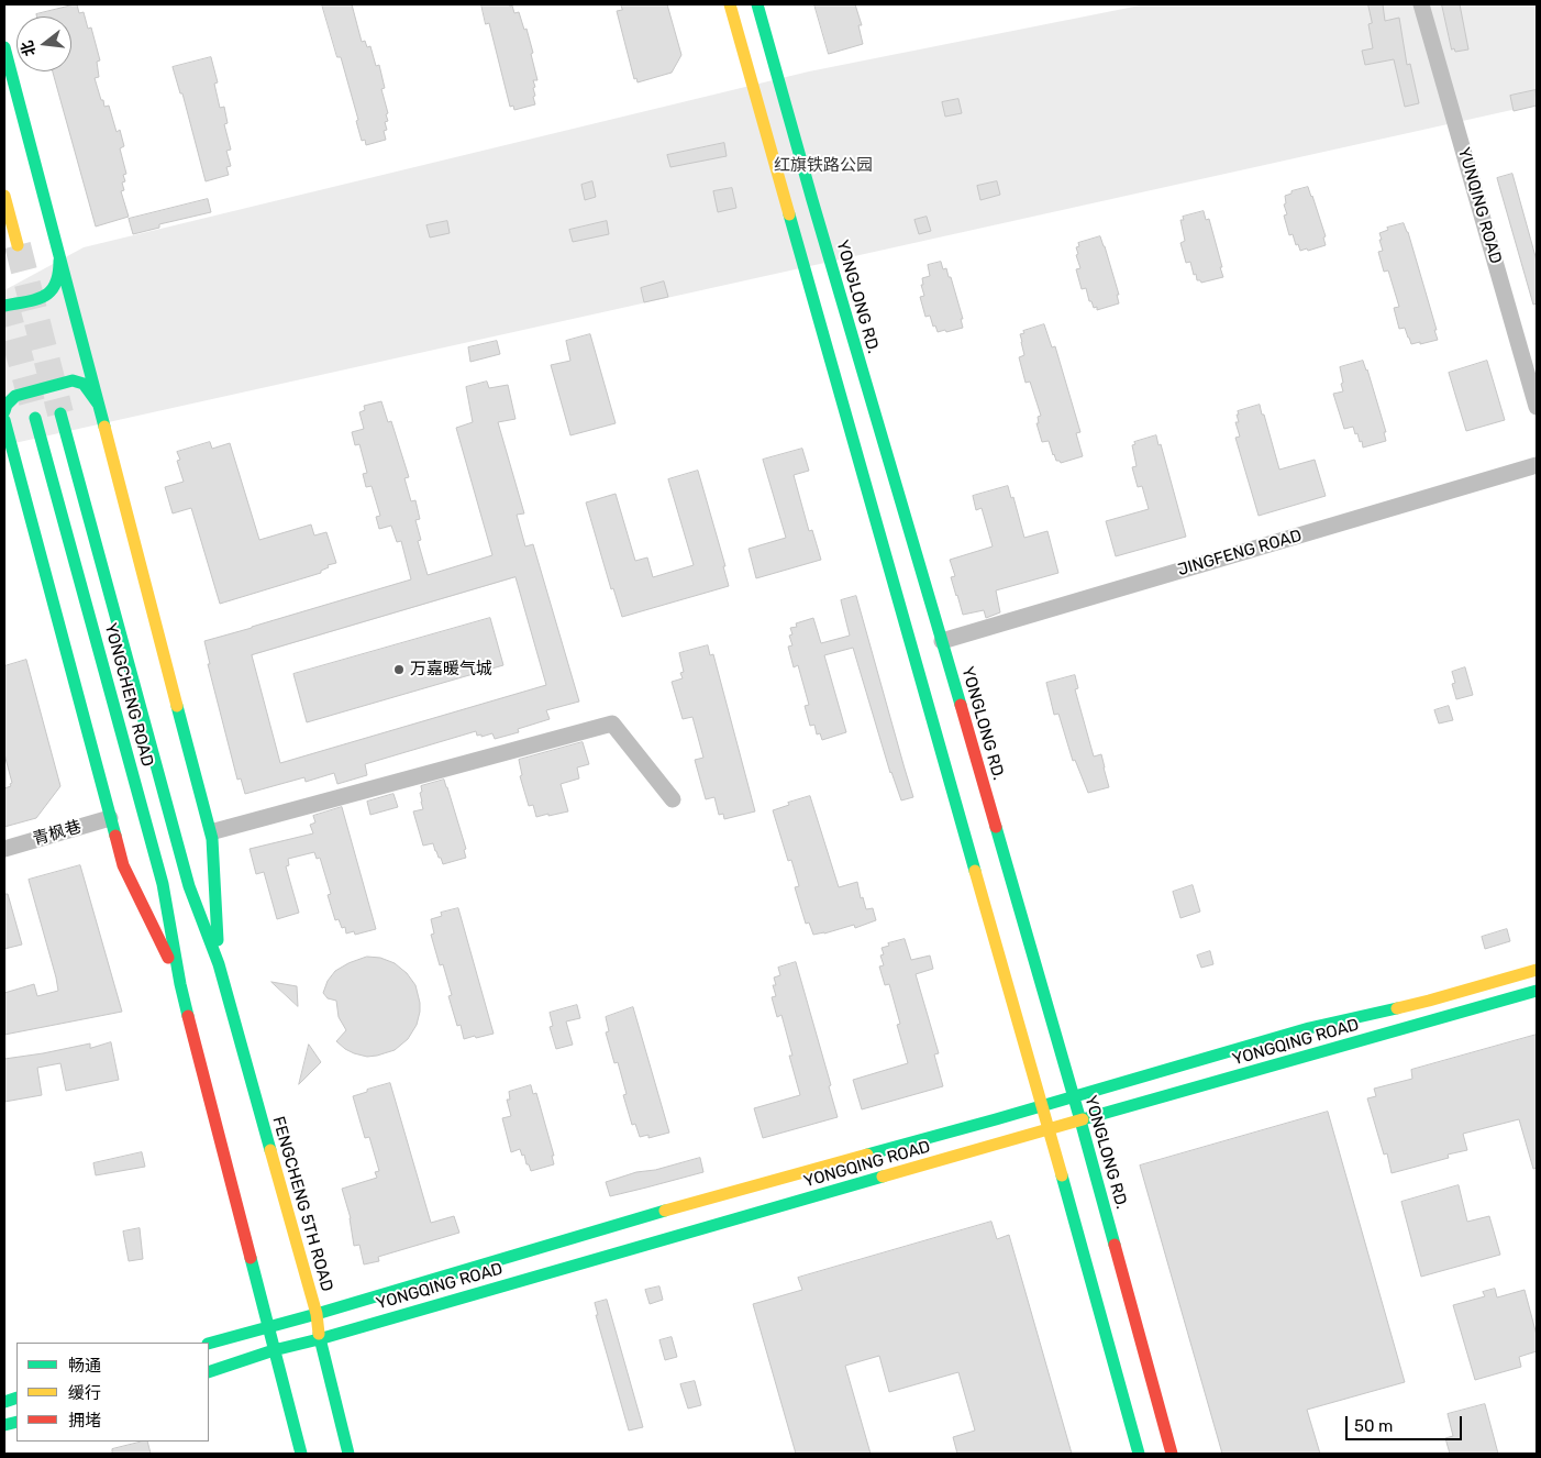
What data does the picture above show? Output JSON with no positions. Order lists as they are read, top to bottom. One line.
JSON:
{"streets":{"street":["YUNQING ROAD","YONGLONG RD.","JINGFENG ROAD","YONGCHENG ROAD","青枫巷","YONGQING ROAD","FENGCHENG 5TH ROAD"]},"crossings":[["YONGLONG RD.","JINGFENG ROAD"],["YONGLONG RD.","YONGQING ROAD"],["YONGCHENG ROAD","FENGCHENG 5TH ROAD"],["YONGQING ROAD","FENGCHENG 5TH ROAD"]],"parks":["红旗铁路公园"],"places":["万嘉暖气城"],"legend":["畅通","缓行","拥堵"],"scale_bar":"50 m","north":"left"}
